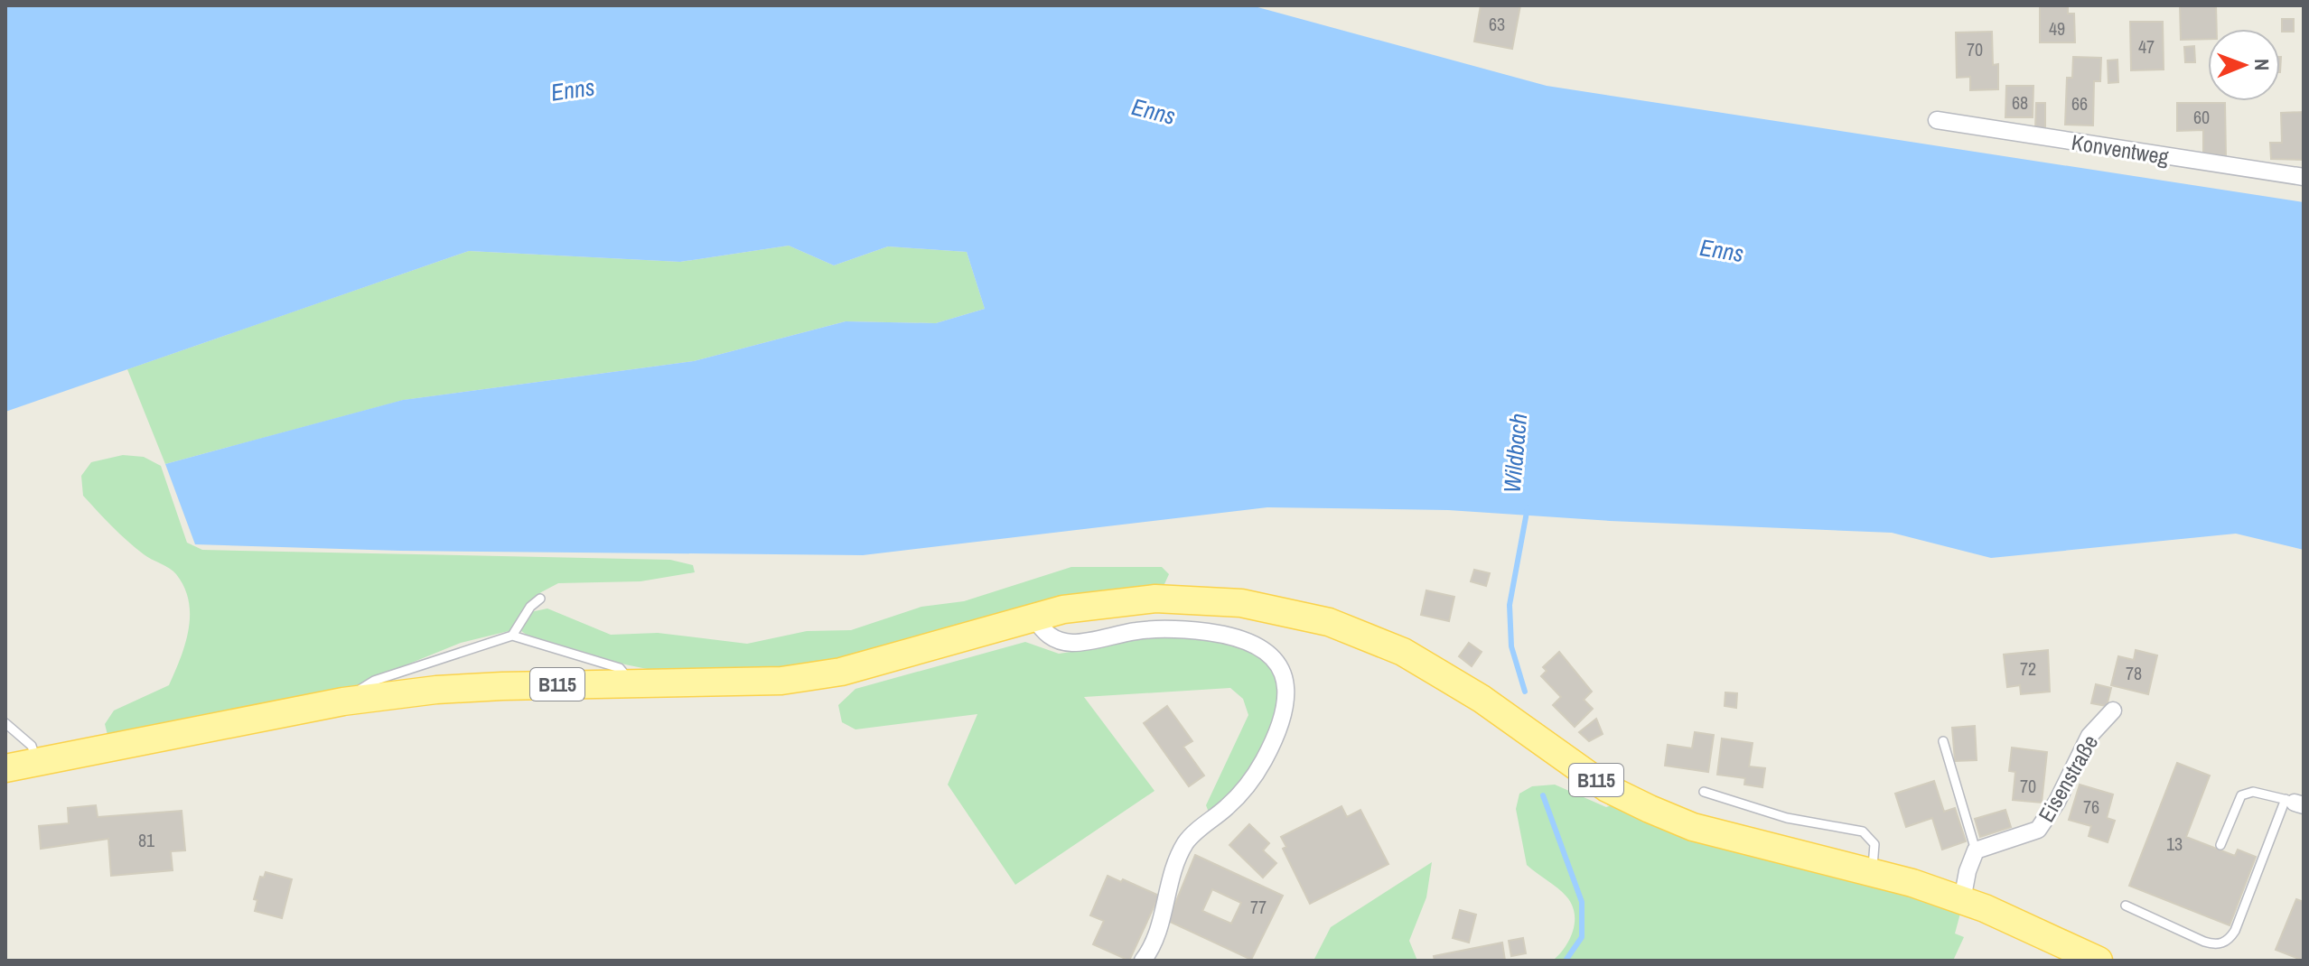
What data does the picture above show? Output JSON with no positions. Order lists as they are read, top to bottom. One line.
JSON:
{"streets":{"main road":["B115"],"street":["Konventweg","Eisenstraße"]},"water":["Enns","Wildbach"],"house_numbers":["63","49","47","70","68","66","60","72","78","70","76","81","13","77"],"north":"right"}
